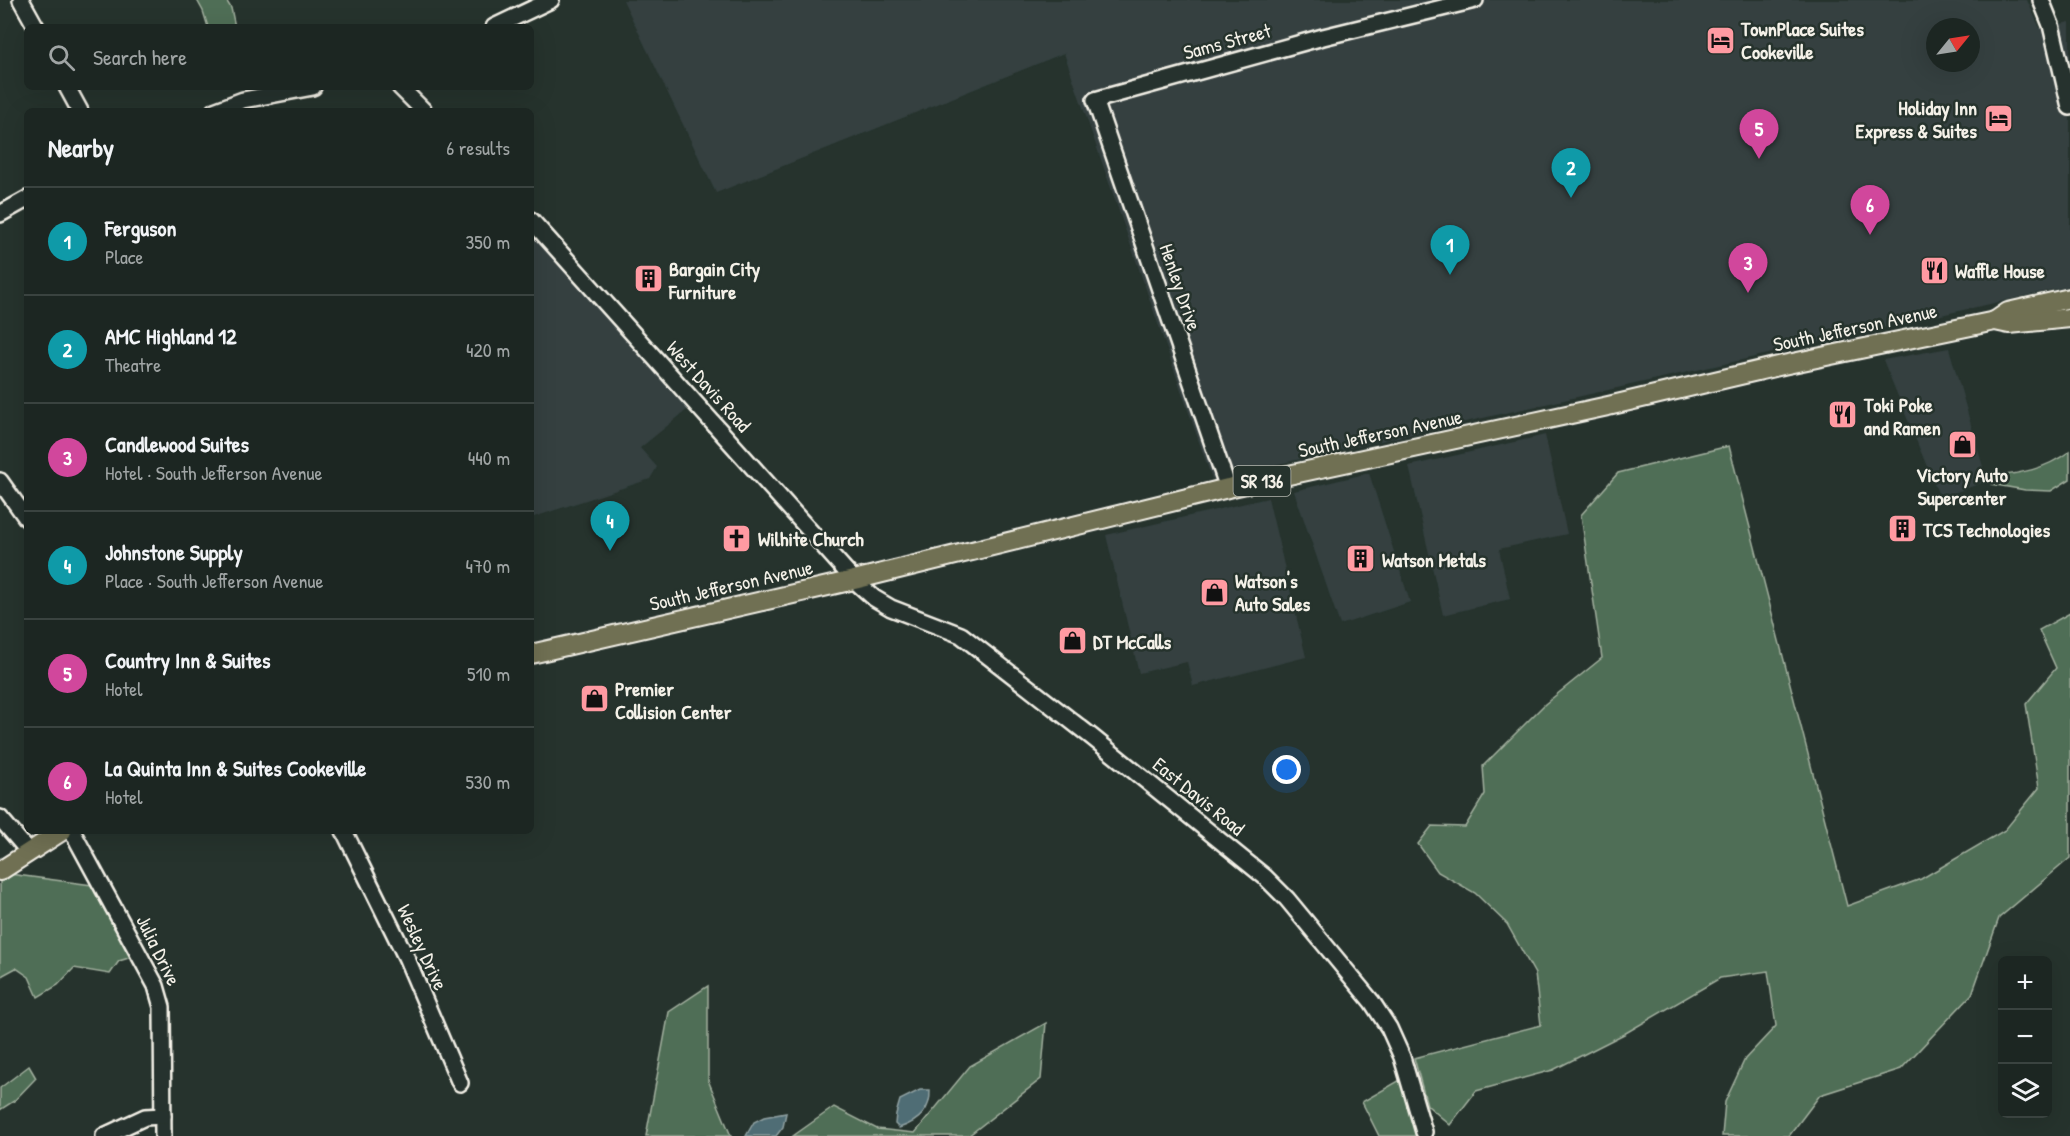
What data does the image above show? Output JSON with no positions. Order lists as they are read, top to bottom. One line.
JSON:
{"streets":{"main road":["South Jefferson Avenue","SR 136"],"street":["Sams Street","Henley Drive","West Davis Road","East Davis Road","Wesley Drive","Julia Drive"]},"crossings":[["Sams Street","Henley Drive"],["Henley Drive","South Jefferson Avenue"],["South Jefferson Avenue","West Davis Road"],["South Jefferson Avenue","East Davis Road"],["West Davis Road","East Davis Road"]],"places":{"hotel":["TownPlace Suites Cookeville","Holiday Inn Express & Suites"],"restaurant":["Waffle House","Toki Poke and Ramen"],"building":["Bargain City Furniture","TCS Technologies","Watson Metals"],"shop":["Victory Auto Supercenter","Watson's Auto Sales","DT McCalls","Premier Collision Center"],"church":["Wilhite Church"]},"north":"top right","page":{"search":"Search here","heading":["Nearby","6 results"],"pins":["5","2","6","1","3","4"],"list":[{"mark":"1","name":"Ferguson","note":"Place","value":"350 m"},{"mark":"2","name":"AMC Highland 12","note":"Theatre","value":"420 m"},{"mark":"3","name":"Candlewood Suites","note":"Hotel · South Jefferson Avenue","value":"440 m"},{"mark":"4","name":"Johnstone Supply","note":"Place · South Jefferson Avenue","value":"470 m"},{"mark":"5","name":"Country Inn & Suites","note":"Hotel","value":"510 m"},{"mark":"6","name":"La Quinta Inn & Suites Cookeville","note":"Hotel","value":"530 m"}],"map_buttons":["+","−"]}}
